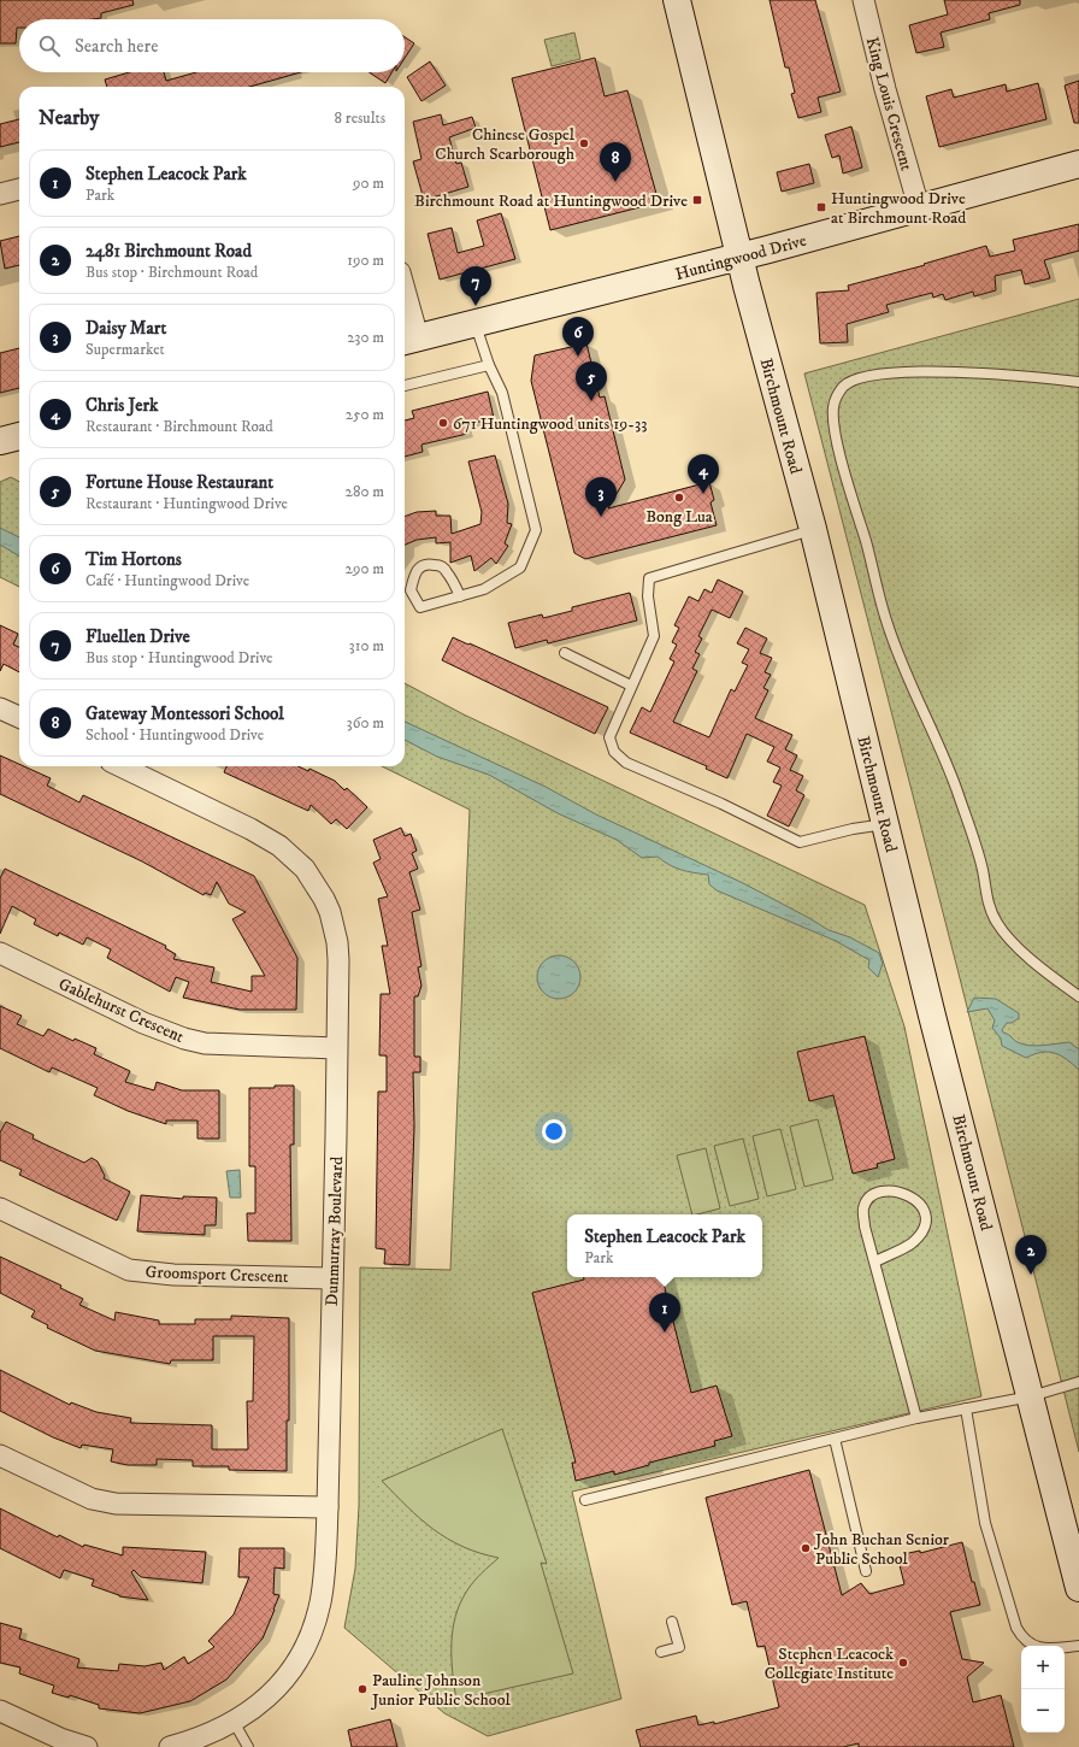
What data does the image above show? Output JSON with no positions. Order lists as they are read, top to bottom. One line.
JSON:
{"streets":{"main road":["Huntingwood Drive","Birchmount Road"],"street":["King Louis Crescent","Gablehurst Crescent","Dunmurray Boulevard","Groomsport Crescent"]},"crossings":[["King Louis Crescent","Huntingwood Drive"],["Huntingwood Drive","Birchmount Road"],["Gablehurst Crescent","Dunmurray Boulevard"],["Dunmurray Boulevard","Groomsport Crescent"]],"places":{"other":["Chinese Gospel Church Scarborough","671 Huntingwood units 19-33","Bong Lua","John Buchan Senior Public School","Stephen Leacock Collegiate Institute","Pauline Johnson Junior Public School"],"transit":["Birchmount Road at Huntingwood Drive","Huntingwood Drive at Birchmount Road"]},"page":{"search":"Search here","heading":["Nearby","8 results"],"pins":["8","7","6","5","4","3","2","1"],"list":[{"mark":"1","name":"Stephen Leacock Park","note":"Park","value":"90 m"},{"mark":"2","name":"2481 Birchmount Road","note":"Bus stop · Birchmount Road","value":"190 m"},{"mark":"3","name":"Daisy Mart","note":"Supermarket","value":"230 m"},{"mark":"4","name":"Chris Jerk","note":"Restaurant · Birchmount Road","value":"250 m"},{"mark":"5","name":"Fortune House Restaurant","note":"Restaurant · Huntingwood Drive","value":"280 m"},{"mark":"6","name":"Tim Hortons","note":"Café · Huntingwood Drive","value":"290 m"},{"mark":"7","name":"Fluellen Drive","note":"Bus stop · Huntingwood Drive","value":"310 m"},{"mark":"8","name":"Gateway Montessori School","note":"School · Huntingwood Drive","value":"360 m"}],"popup":["Stephen Leacock Park","Park"],"map_buttons":["+","−"]}}
